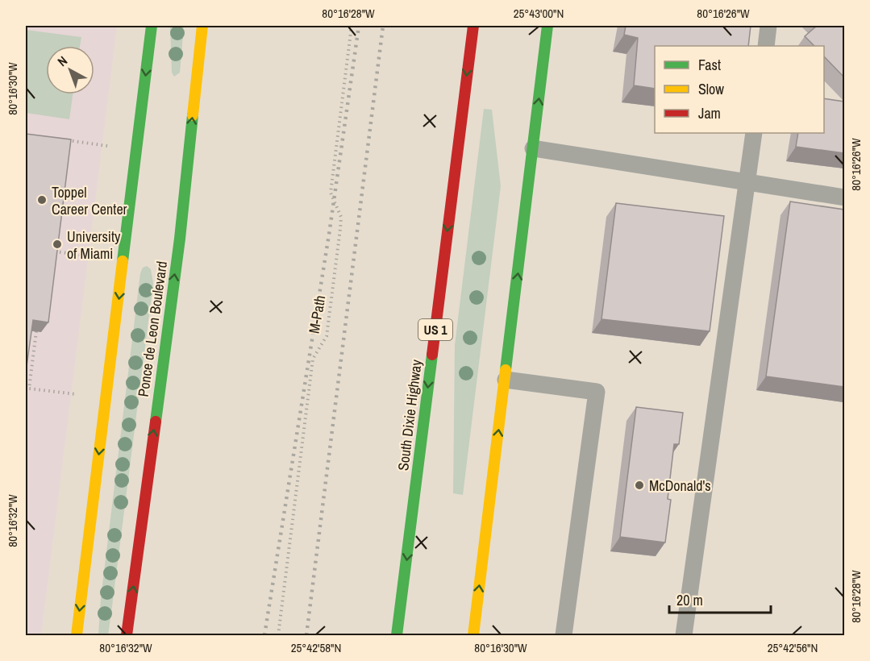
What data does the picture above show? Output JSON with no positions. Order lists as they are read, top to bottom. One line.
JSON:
{"streets":{"main road":["Ponce de Leon Boulevard","US 1","South Dixie Highway"],"path":["M-Path"]},"places":["Toppel Career Center","University of Miami","McDonald's"],"legend":["Fast","Slow","Jam"],"scale_bar":"20 m","north":"top left","coordinates":["80°16'28\"W","25°43'00\"N","80°16'26\"W","80°16'30\"W","80°16'32\"W","25°42'58\"N","25°42'56\"N"]}
